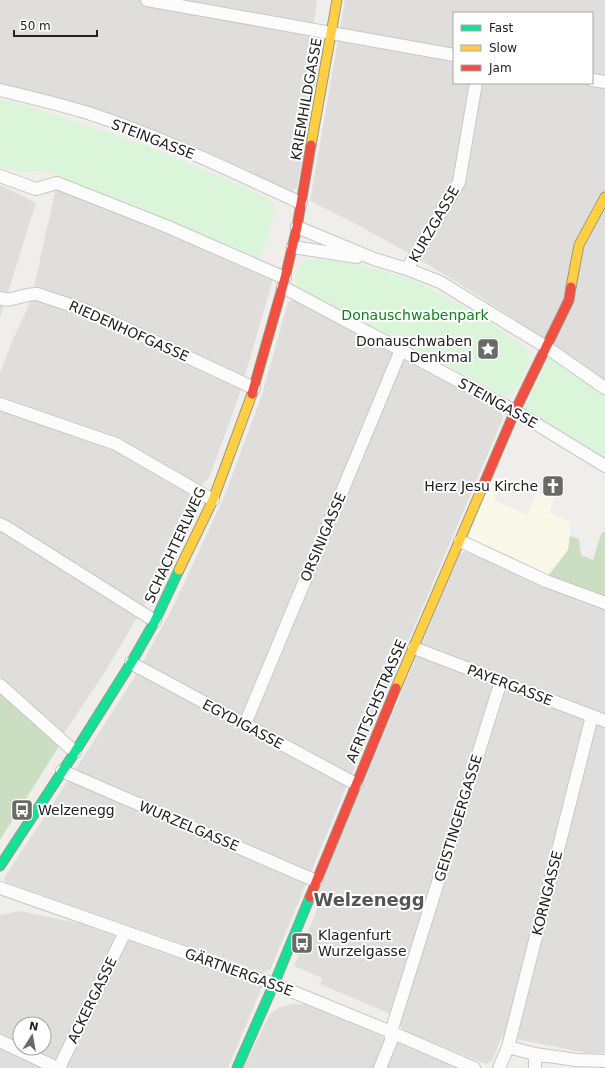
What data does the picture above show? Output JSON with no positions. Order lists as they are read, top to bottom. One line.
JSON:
{"streets":{"street":["KRIEMHILDGASSE","STEINGASSE","KURZGASSE","RIEDENHOFGASSE","ORSINIGASSE","SCHACHTERLWEG","PAYERGASSE","AFRITSCHSTRASSE","EGYDIGASSE","GEISTINGERGASSE","WURZELGASSE","KORNGASSE","GÄRTNERGASSE","ACKERGASSE"]},"crossings":[["KRIEMHILDGASSE","STEINGASSE"],["KRIEMHILDGASSE","SCHACHTERLWEG"],["STEINGASSE","ORSINIGASSE"],["STEINGASSE","SCHACHTERLWEG"],["STEINGASSE","AFRITSCHSTRASSE"],["RIEDENHOFGASSE","SCHACHTERLWEG"],["ORSINIGASSE","EGYDIGASSE"],["SCHACHTERLWEG","EGYDIGASSE"],["SCHACHTERLWEG","WURZELGASSE"],["PAYERGASSE","AFRITSCHSTRASSE"],["PAYERGASSE","GEISTINGERGASSE"],["PAYERGASSE","KORNGASSE"],["AFRITSCHSTRASSE","EGYDIGASSE"],["AFRITSCHSTRASSE","WURZELGASSE"],["AFRITSCHSTRASSE","GÄRTNERGASSE"],["GEISTINGERGASSE","GÄRTNERGASSE"],["GÄRTNERGASSE","ACKERGASSE"]],"districts":["Welzenegg"],"parks":["Donauschwabenpark"],"places":{"place":["Donauschwaben Denkmal"],"church":["Herz Jesu Kirche"],"bus stop":["Welzenegg","Klagenfurt Wurzelgasse"]},"legend":["Fast","Slow","Jam"],"scale_bar":"50 m","north":"top"}
